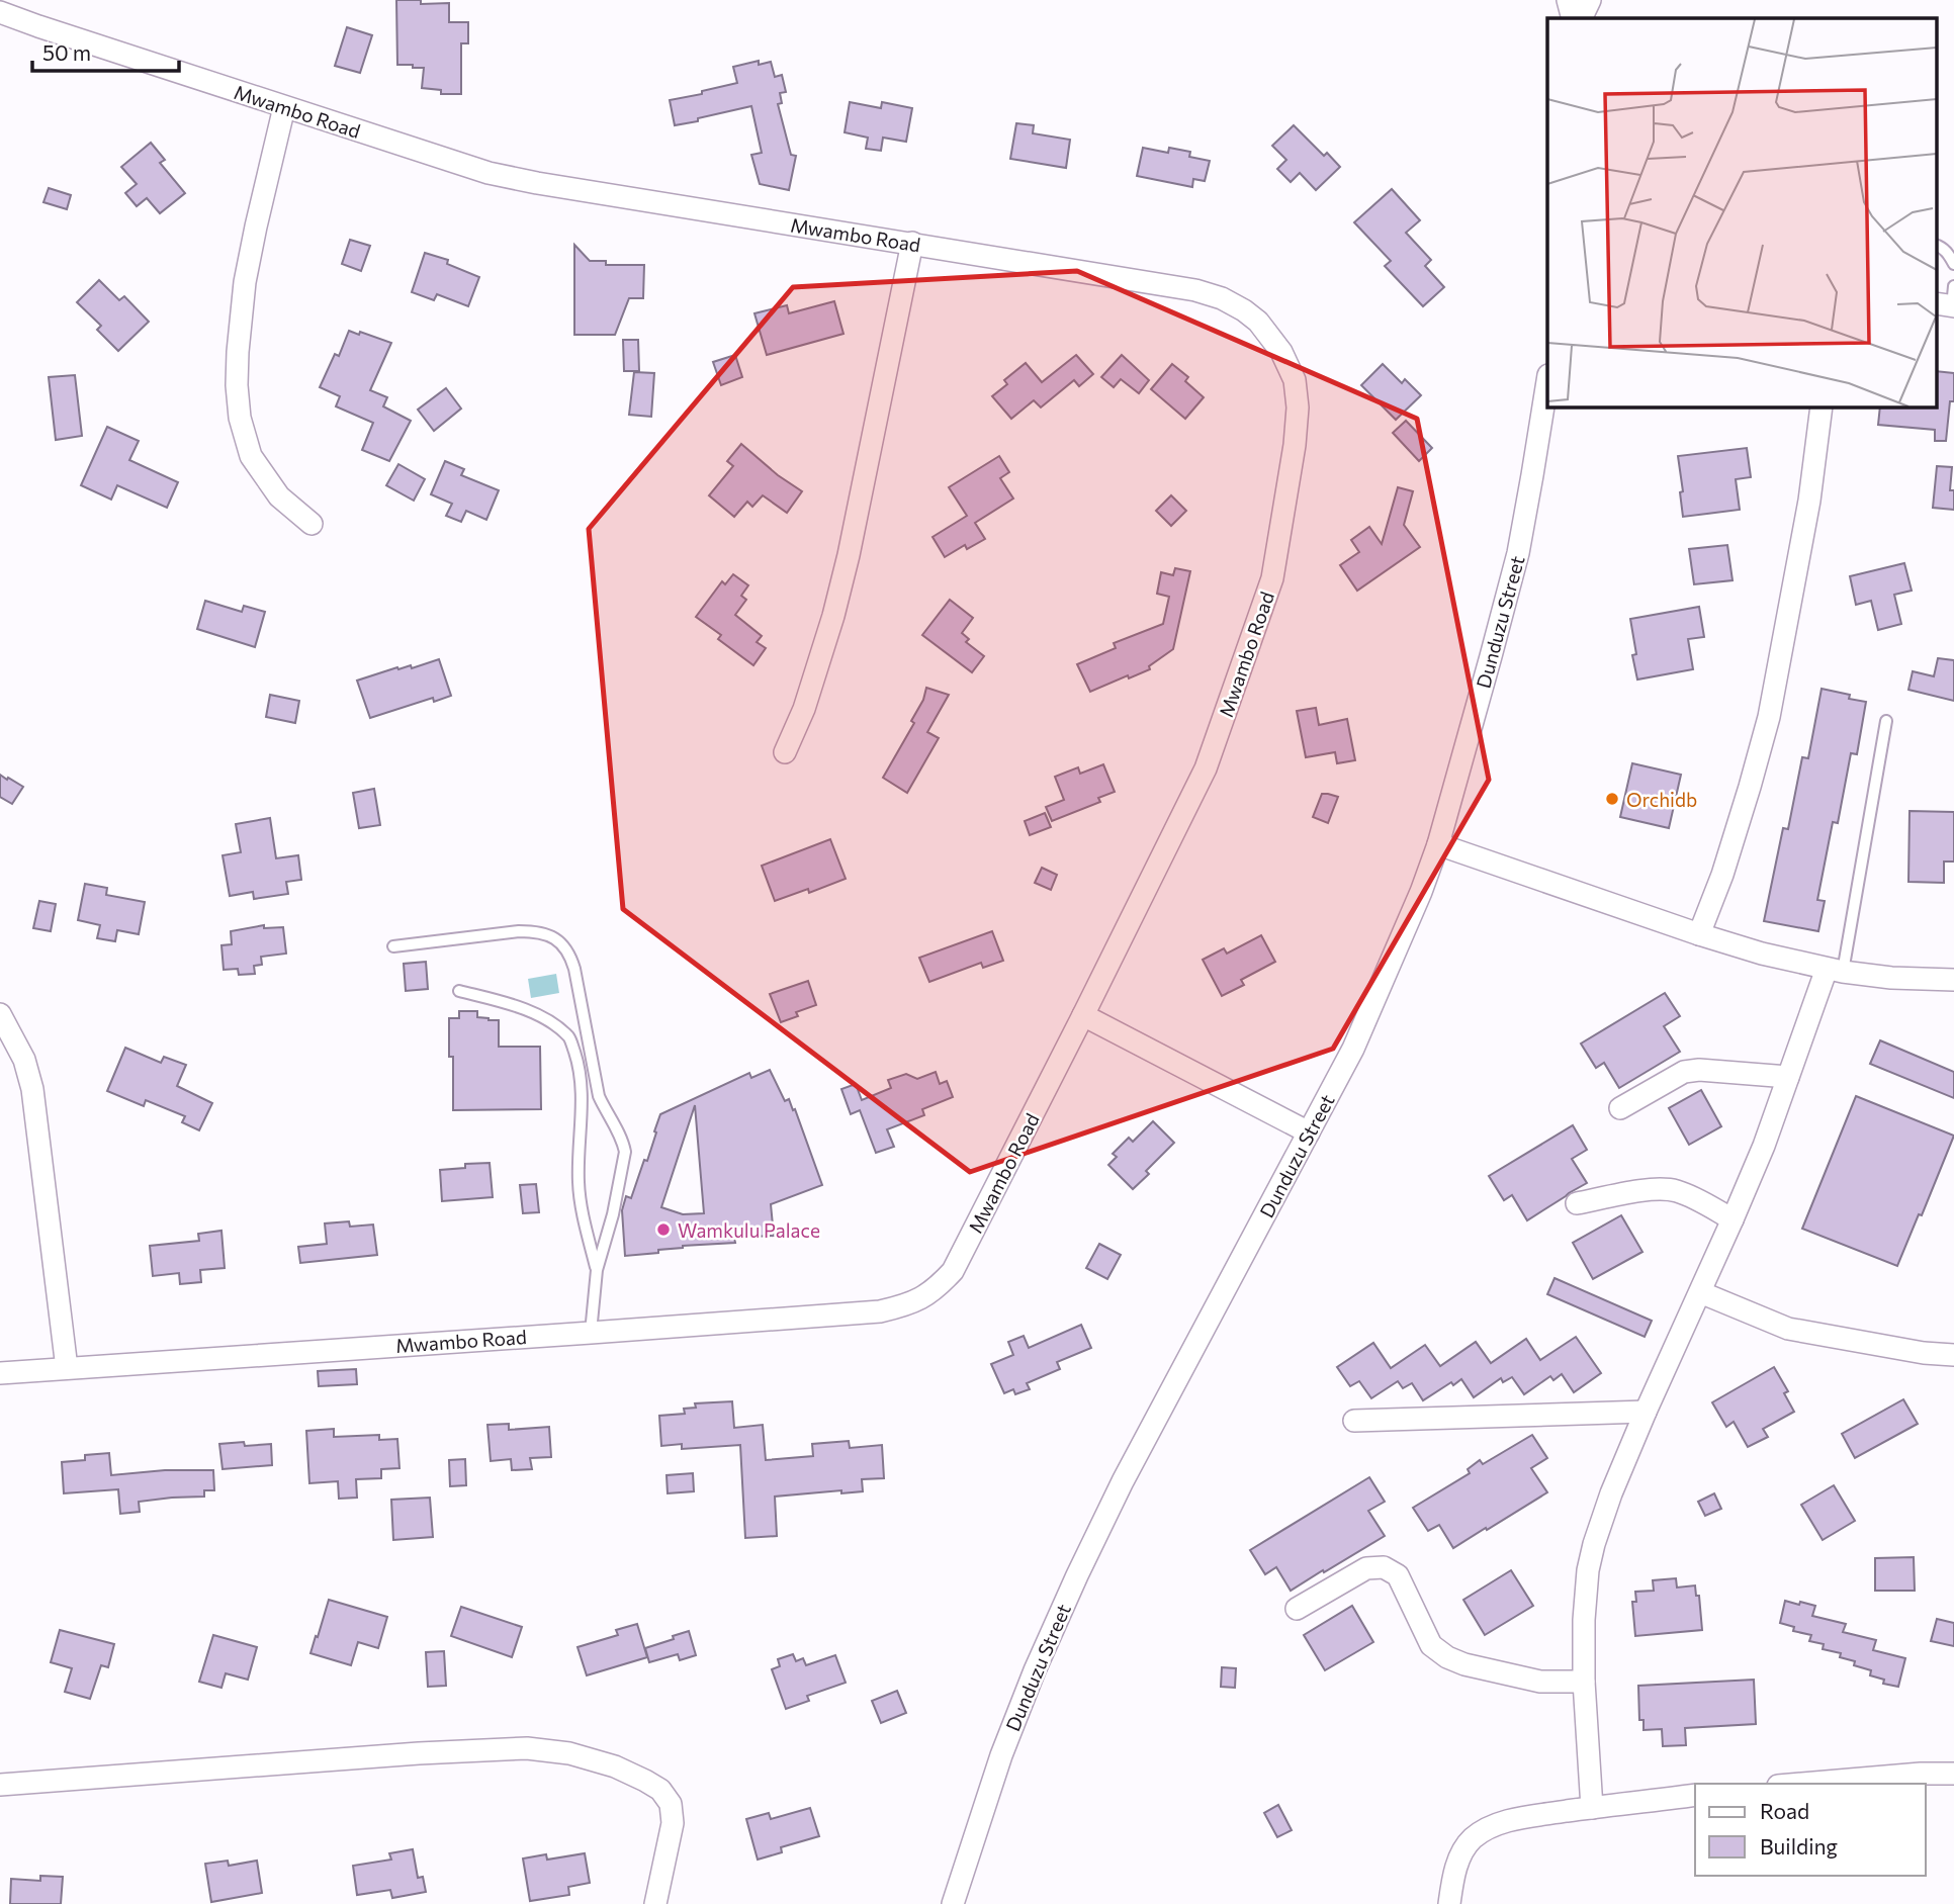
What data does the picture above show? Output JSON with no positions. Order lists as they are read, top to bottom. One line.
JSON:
{"streets":{"street":["Mwambo Road","Dunduzu Street"]},"places":["Orchidb","Wamkulu Palace"],"legend":["Road","Building"],"scale_bar":"50 m"}
